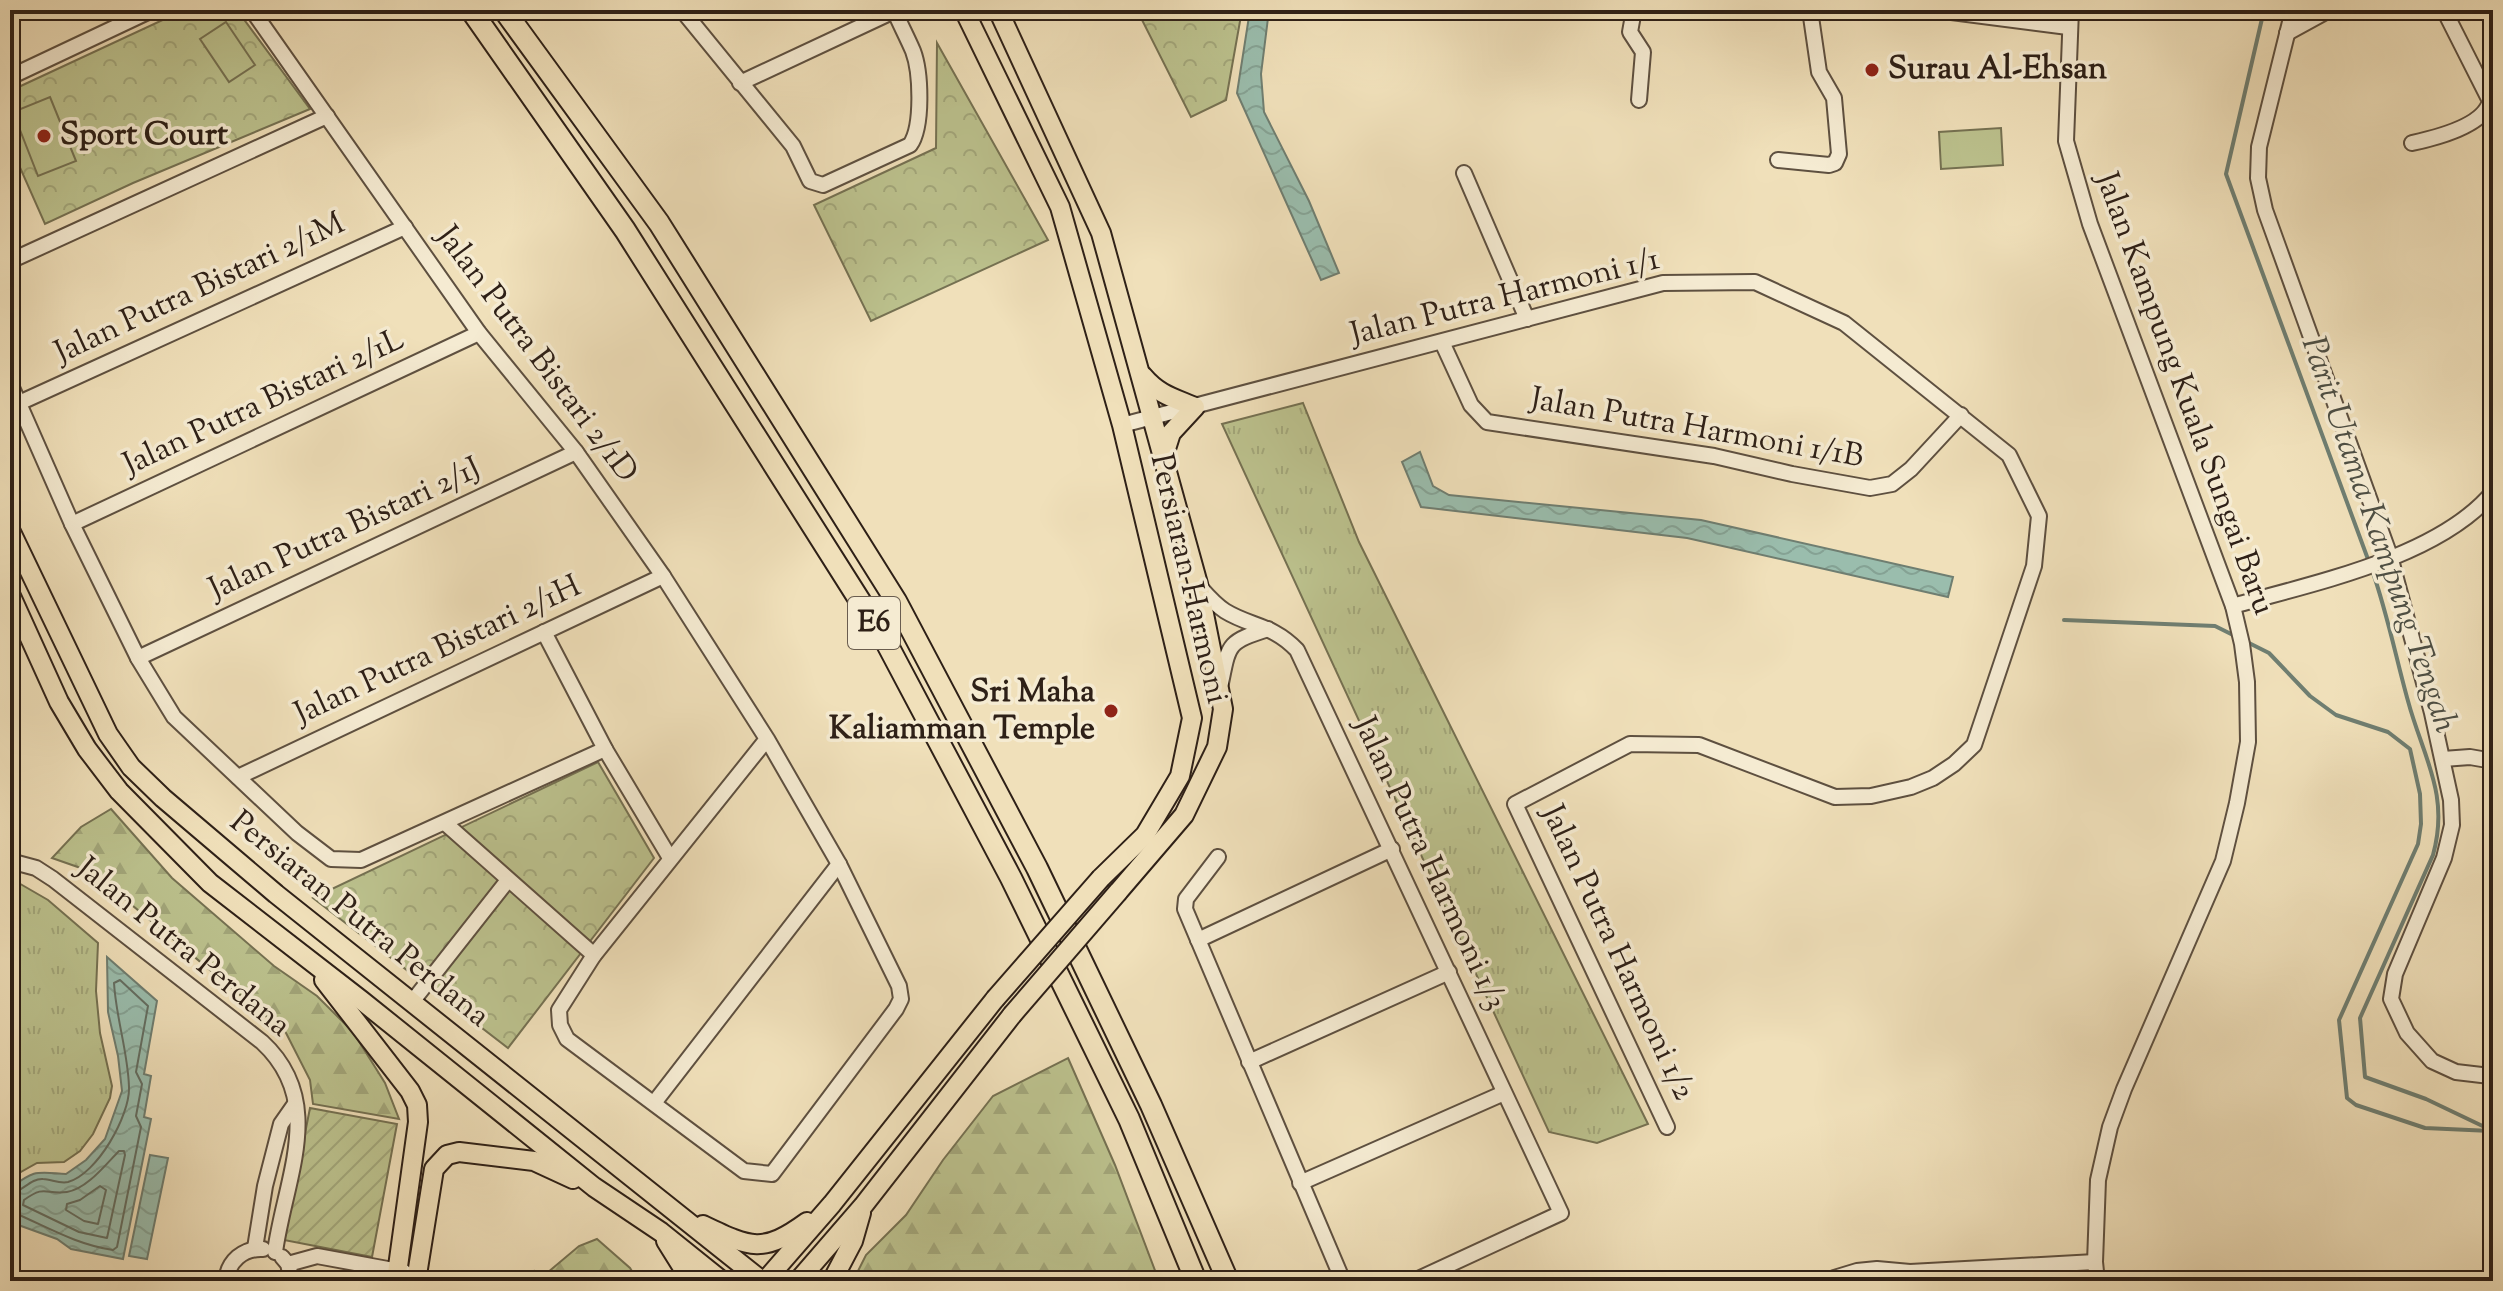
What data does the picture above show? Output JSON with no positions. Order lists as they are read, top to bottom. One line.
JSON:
{"streets":{"highway":["E6"],"main road":["Persiaran Harmoni","Persiaran Putra Perdana"],"street":["Jalan Putra Bistari 2/1M","Jalan Putra Harmoni 1/1","Jalan Putra Bistari 2/1D","Jalan Kampung Kuala Sungai Baru","Jalan Putra Bistari 2/1L","Jalan Putra Harmoni 1/1B","Jalan Putra Bistari 2/1J","Jalan Putra Bistari 2/1H","Jalan Putra Harmoni 1/3","Jalan Putra Perdana","Jalan Putra Harmoni 1/2"]},"crossings":[["Jalan Putra Bistari 2/1M","Jalan Putra Bistari 2/1D"],["Jalan Putra Harmoni 1/1","Jalan Putra Harmoni 1/1B"],["Jalan Putra Harmoni 1/1","Persiaran Harmoni"],["Jalan Putra Harmoni 1/1","Jalan Putra Harmoni 1/2"],["Jalan Putra Bistari 2/1D","Jalan Putra Bistari 2/1L"],["Jalan Putra Bistari 2/1D","Jalan Putra Bistari 2/1J"],["Jalan Putra Bistari 2/1D","Jalan Putra Bistari 2/1H"],["Persiaran Harmoni","Jalan Putra Harmoni 1/3"],["Persiaran Harmoni","Persiaran Putra Perdana"]],"water":["Parit Utama Kampung Tengah"],"places":["Surau Al-Ehsan","Sport Court","Sri Maha Kaliamman Temple"]}
